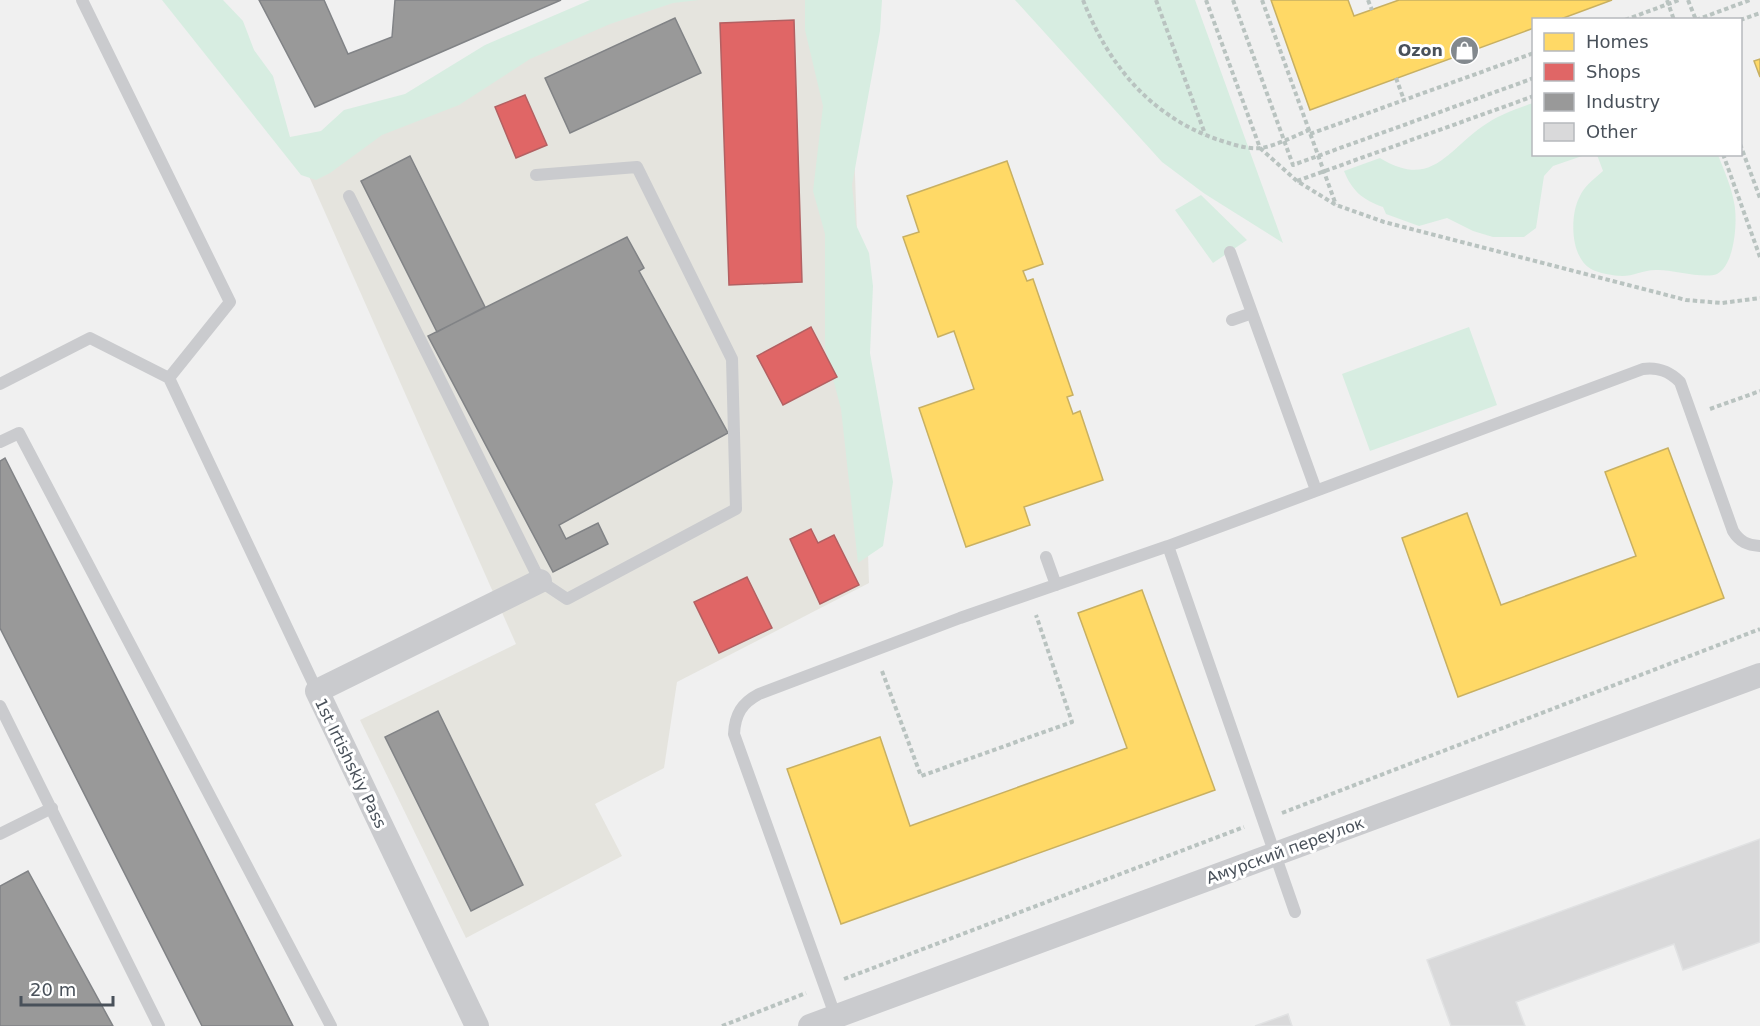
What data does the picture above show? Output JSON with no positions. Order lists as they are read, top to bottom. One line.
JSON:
{"streets":{"street":["1st Irtishskiy Pass","Амурский переулок"]},"places":{"shop":["Ozon"]},"legend":["Homes","Shops","Industry","Other"],"scale_bar":"20 m"}
